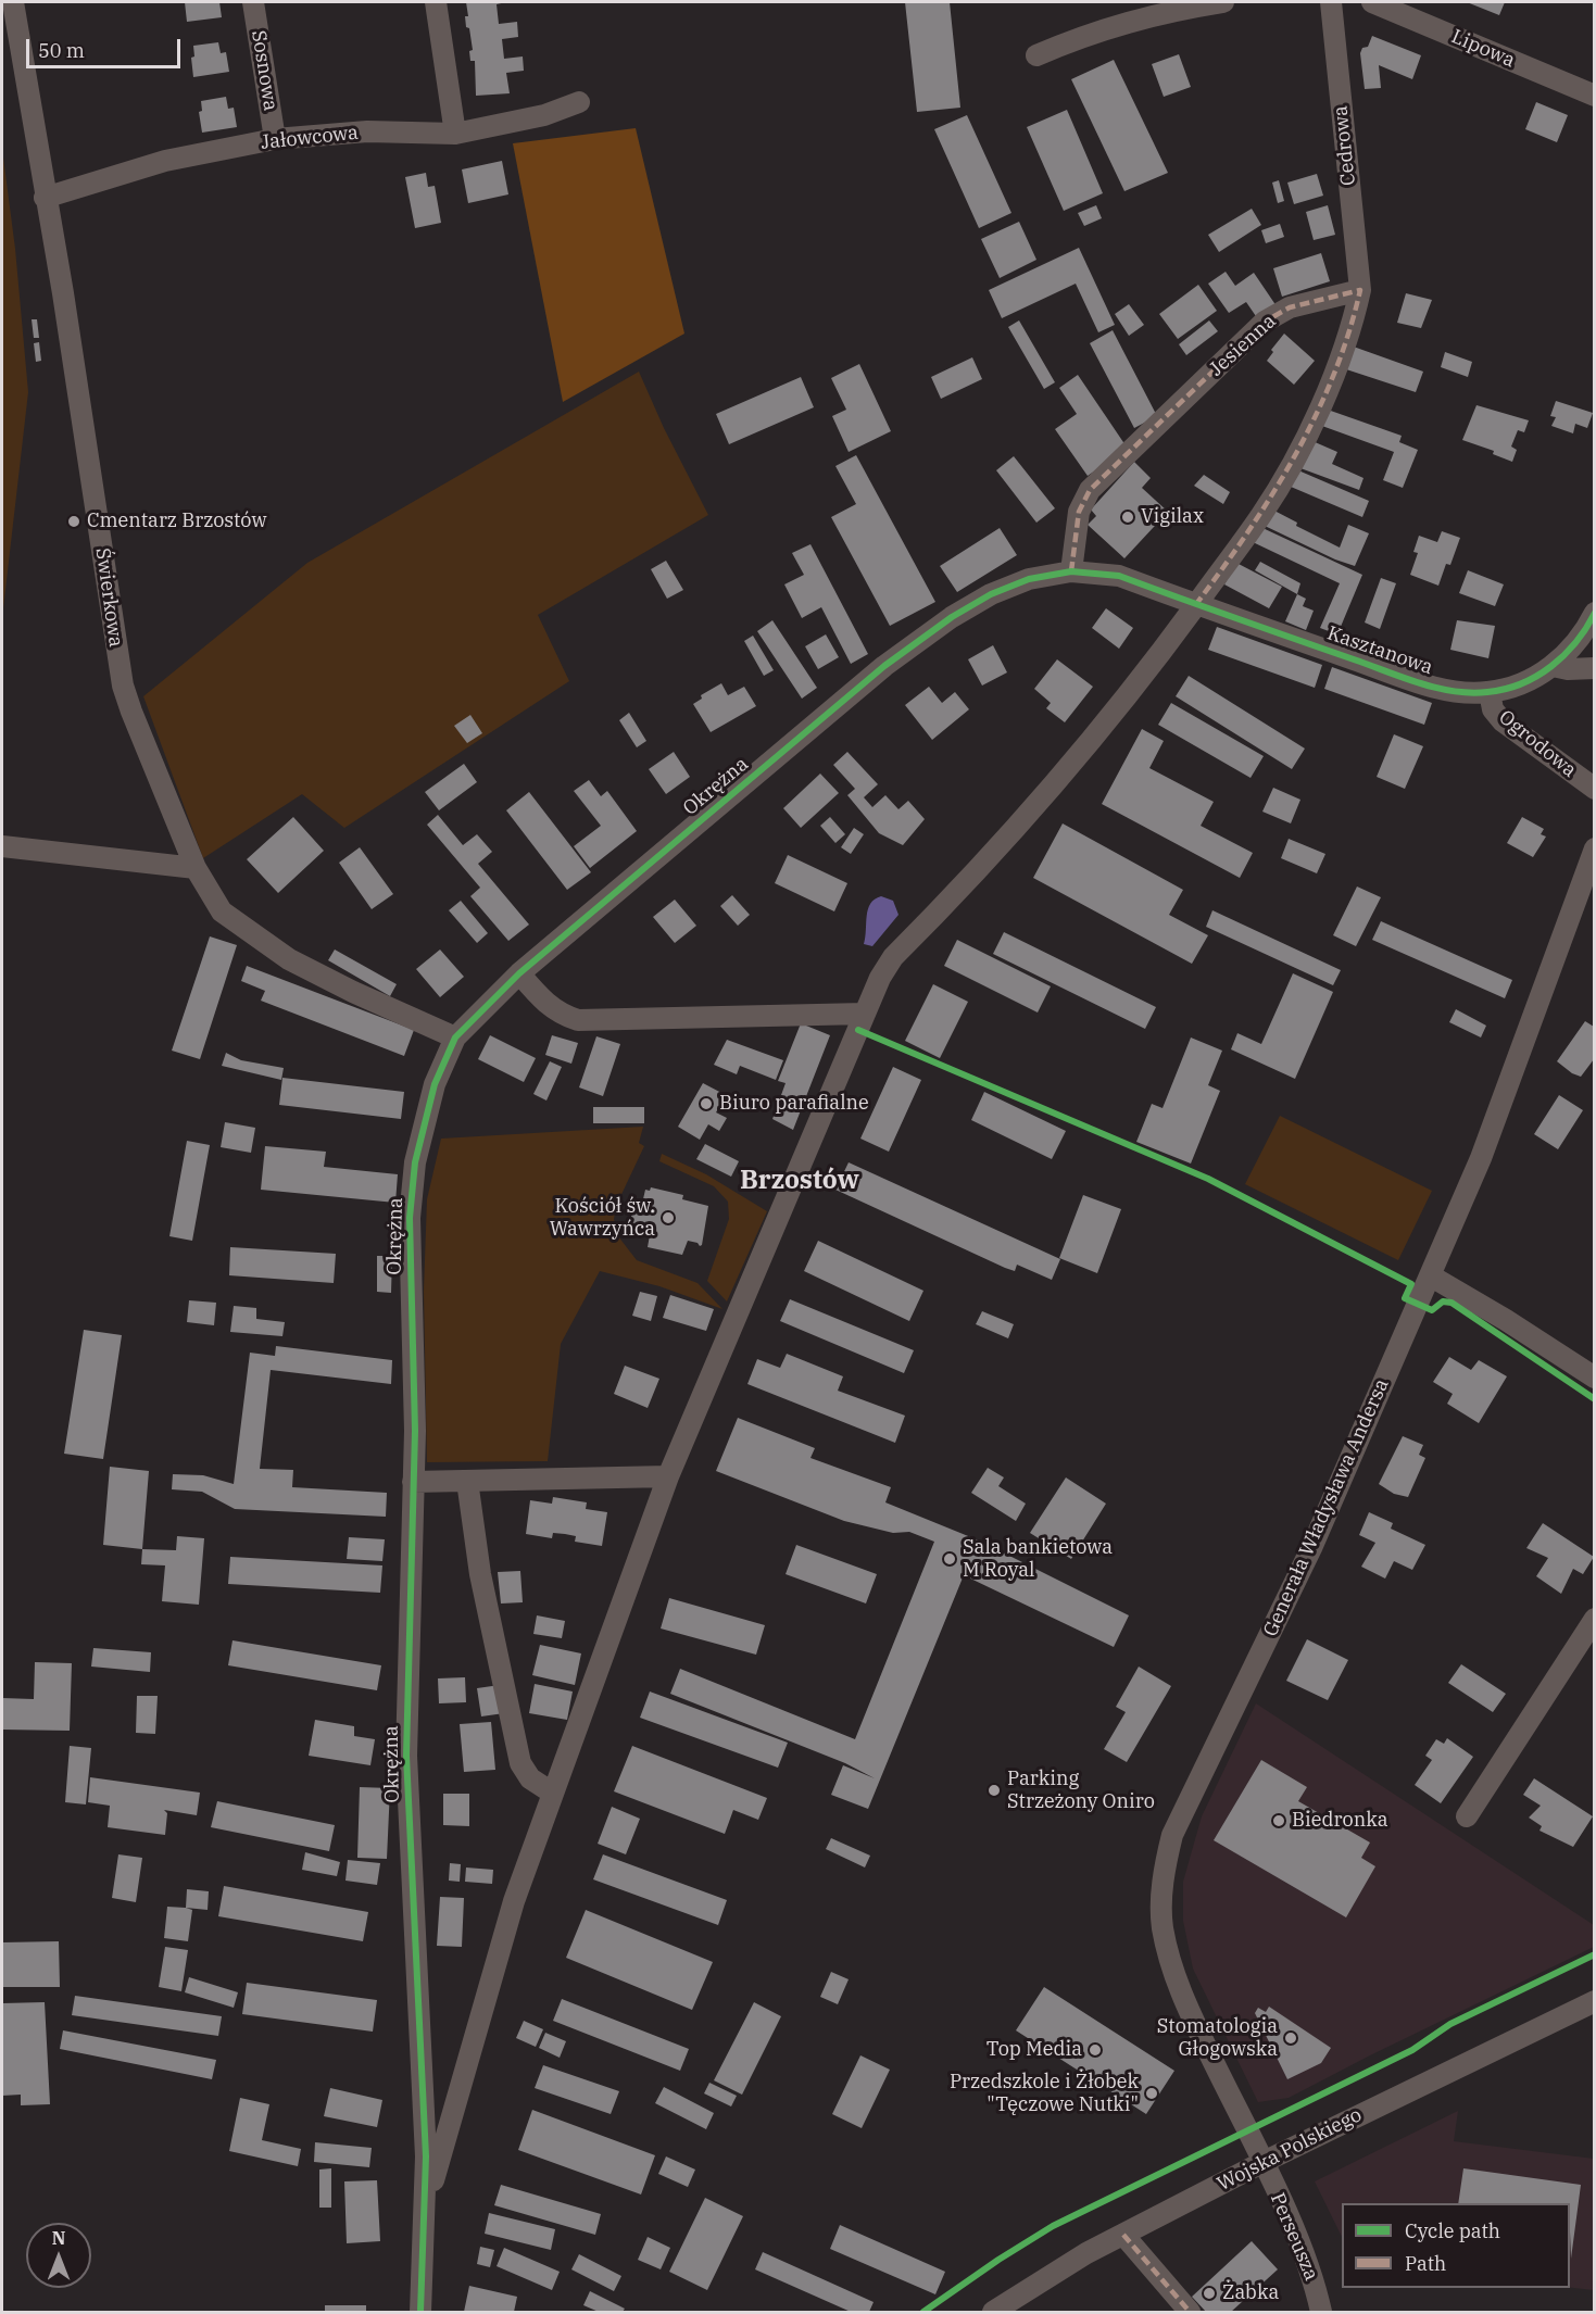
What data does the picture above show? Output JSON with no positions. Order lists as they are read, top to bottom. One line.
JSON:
{"streets":{"street":["Lipowa","Sosnowa","Jałowcowa","Cedrowa","Jesienna","Świerkowa","Kasztanowa","Ogrodowa","Okrężna","Generała Władysława Andersa","Wojska Polskiego","Perseusza"]},"crossings":[["Sosnowa","Jałowcowa"],["Jałowcowa","Świerkowa"],["Cedrowa","Jesienna"],["Jesienna","Okrężna"],["Świerkowa","Okrężna"],["Kasztanowa","Ogrodowa"],["Kasztanowa","Okrężna"],["Generała Władysława Andersa","Wojska Polskiego"],["Generała Władysława Andersa","Perseusza"],["Wojska Polskiego","Perseusza"]],"districts":["Brzostów"],"places":["Vigilax","Cmentarz Brzostów","Biuro parafialne","Kościół św. Wawrzyńca","Sala bankietowa M Royal","Parking Strzeżony Oniro","Biedronka","Stomatologia Głogowska","Top Media","Przedszkole i Żłobek \"Tęczowe Nutki\"","Żabka"],"legend":["Cycle path","Path"],"scale_bar":"50 m","north":"top"}
